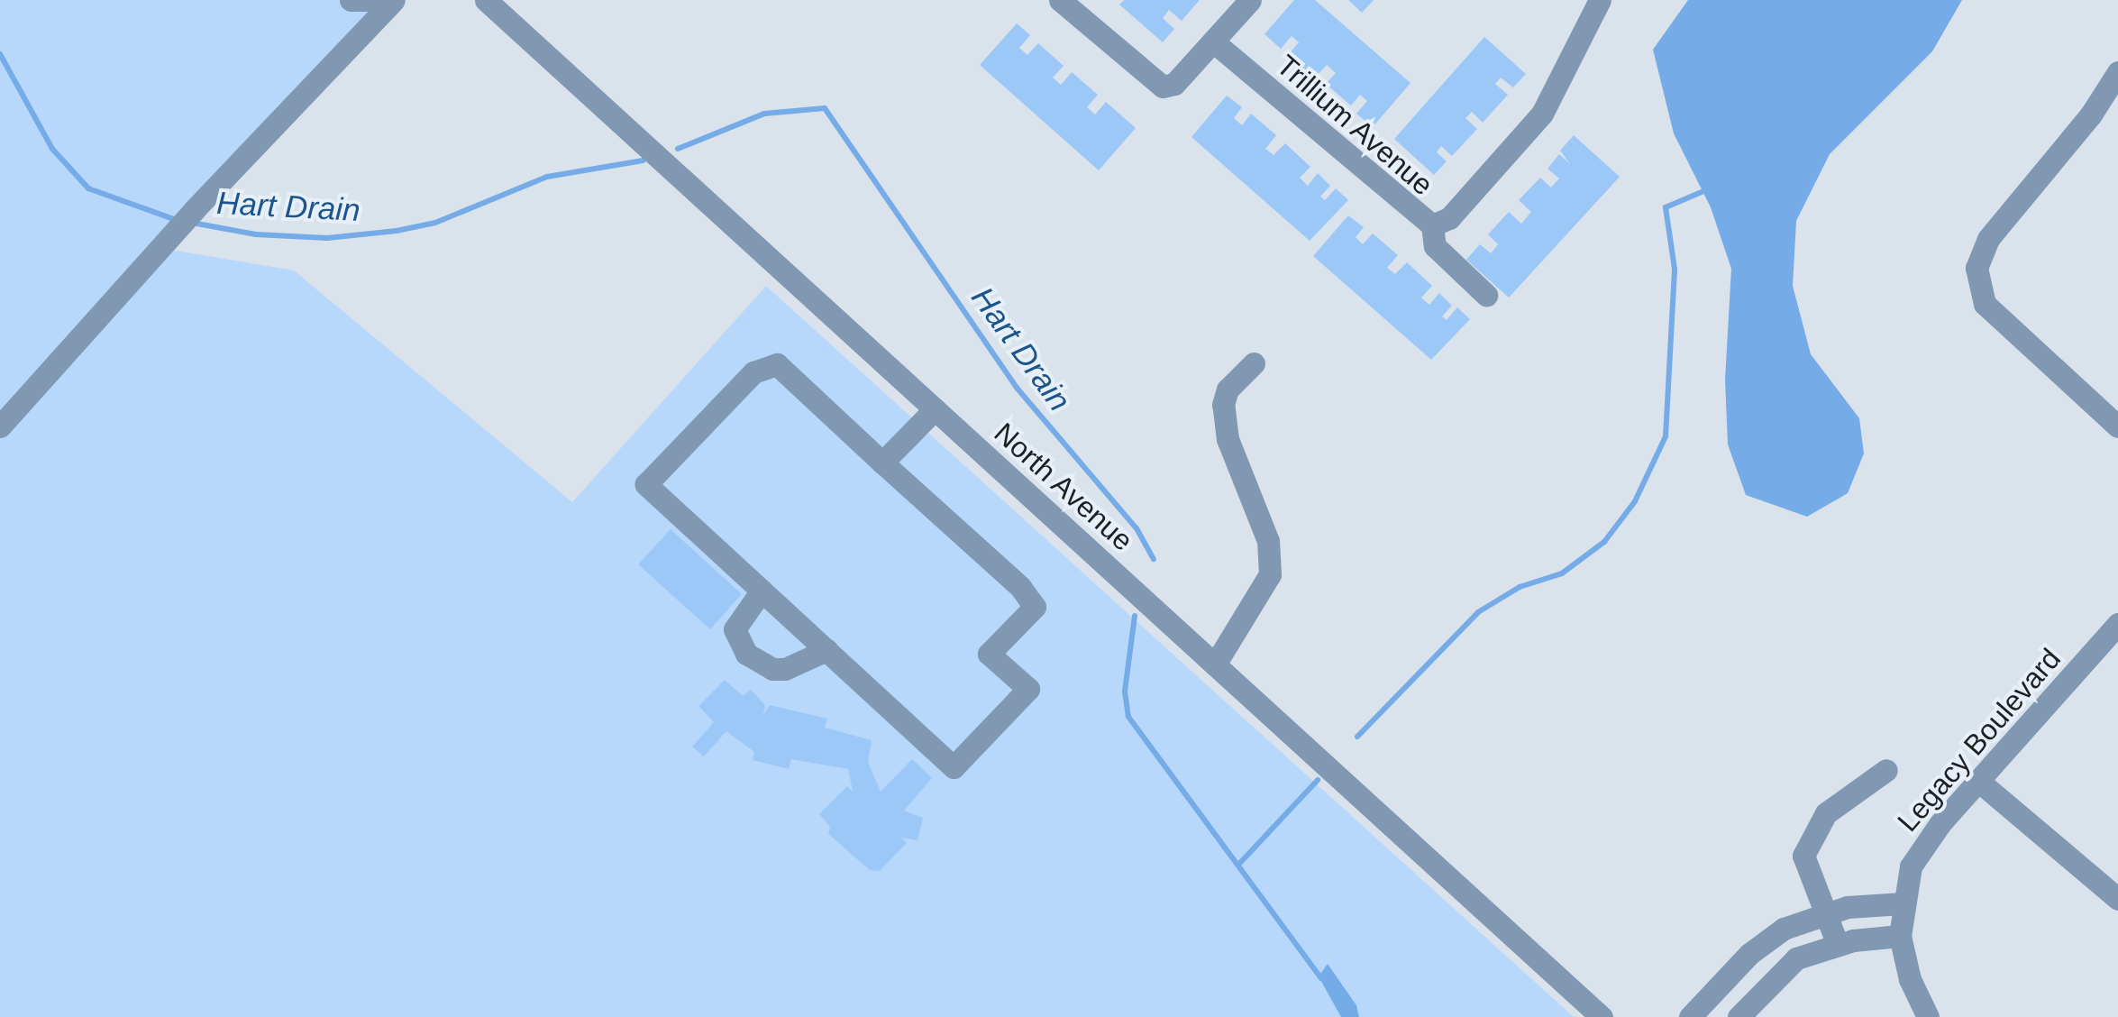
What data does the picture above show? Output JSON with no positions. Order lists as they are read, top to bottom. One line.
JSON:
{"streets":{"street":["Trillium Avenue","North Avenue","Legacy Boulevard"]},"water":["Hart Drain"]}
